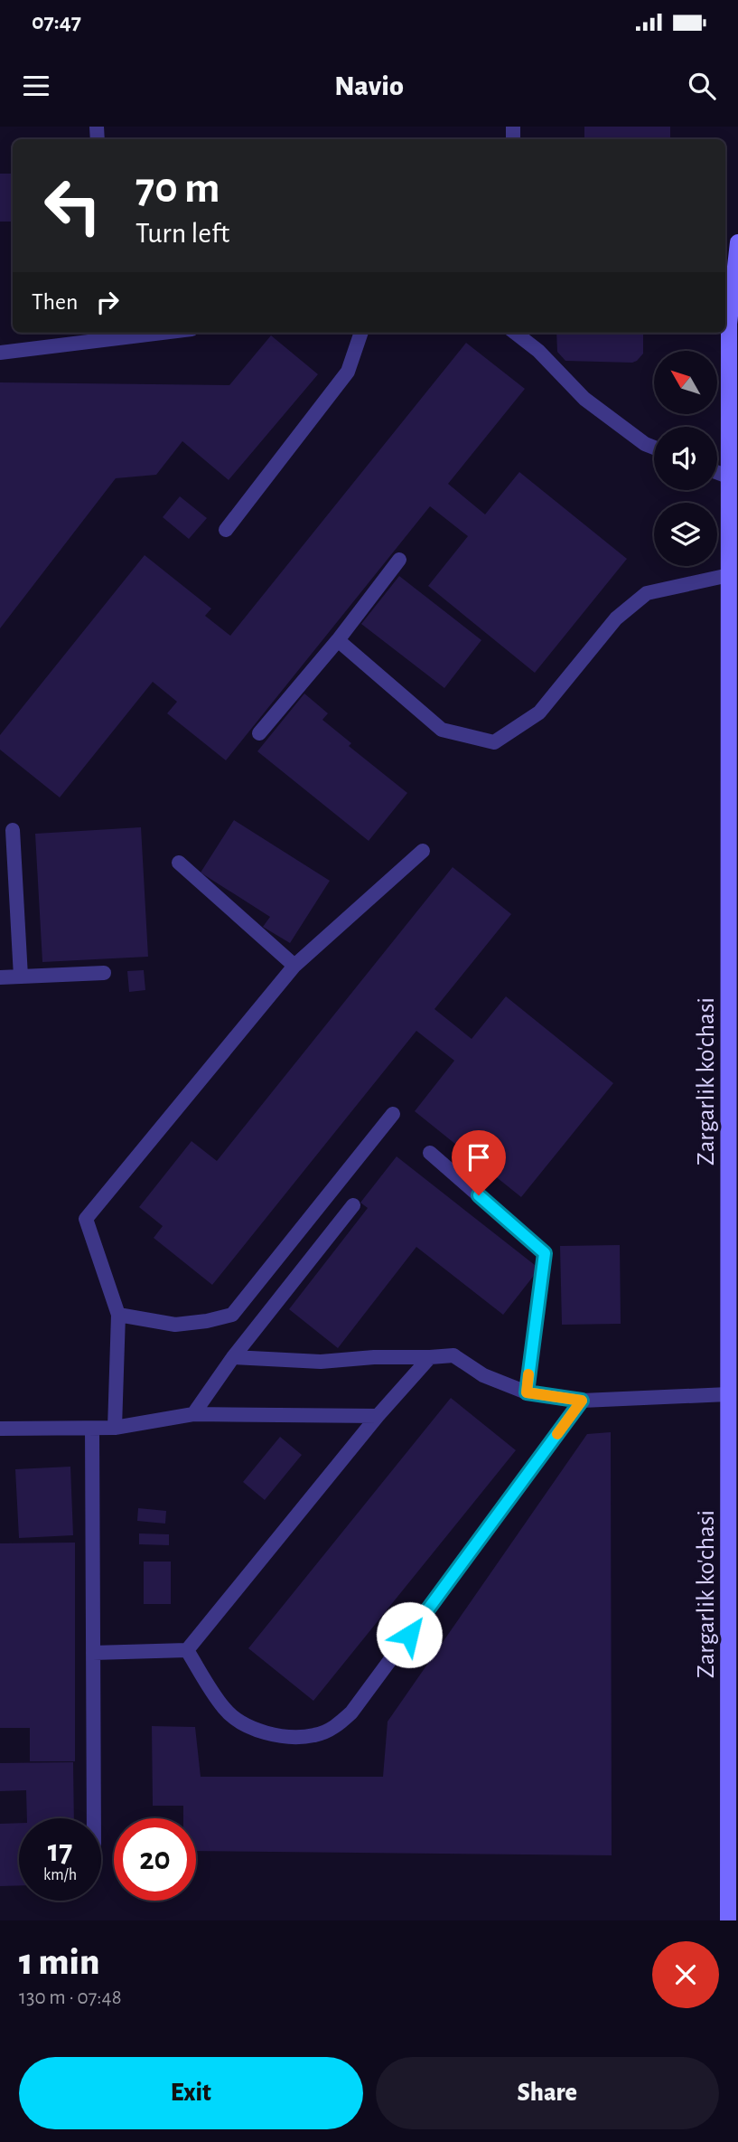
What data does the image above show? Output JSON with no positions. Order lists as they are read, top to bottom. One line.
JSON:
{"streets":{"main road":["Zargarlik ko'chasi"]},"north":"top left","page":{"status":"07:47","header":"Navio","turn":["70 m","Turn left"],"then":"Then","speed":"17 km/h","limit":"20","heading":["1 min","130 m · 07:48"],"buttons":["Exit","Share"]}}
